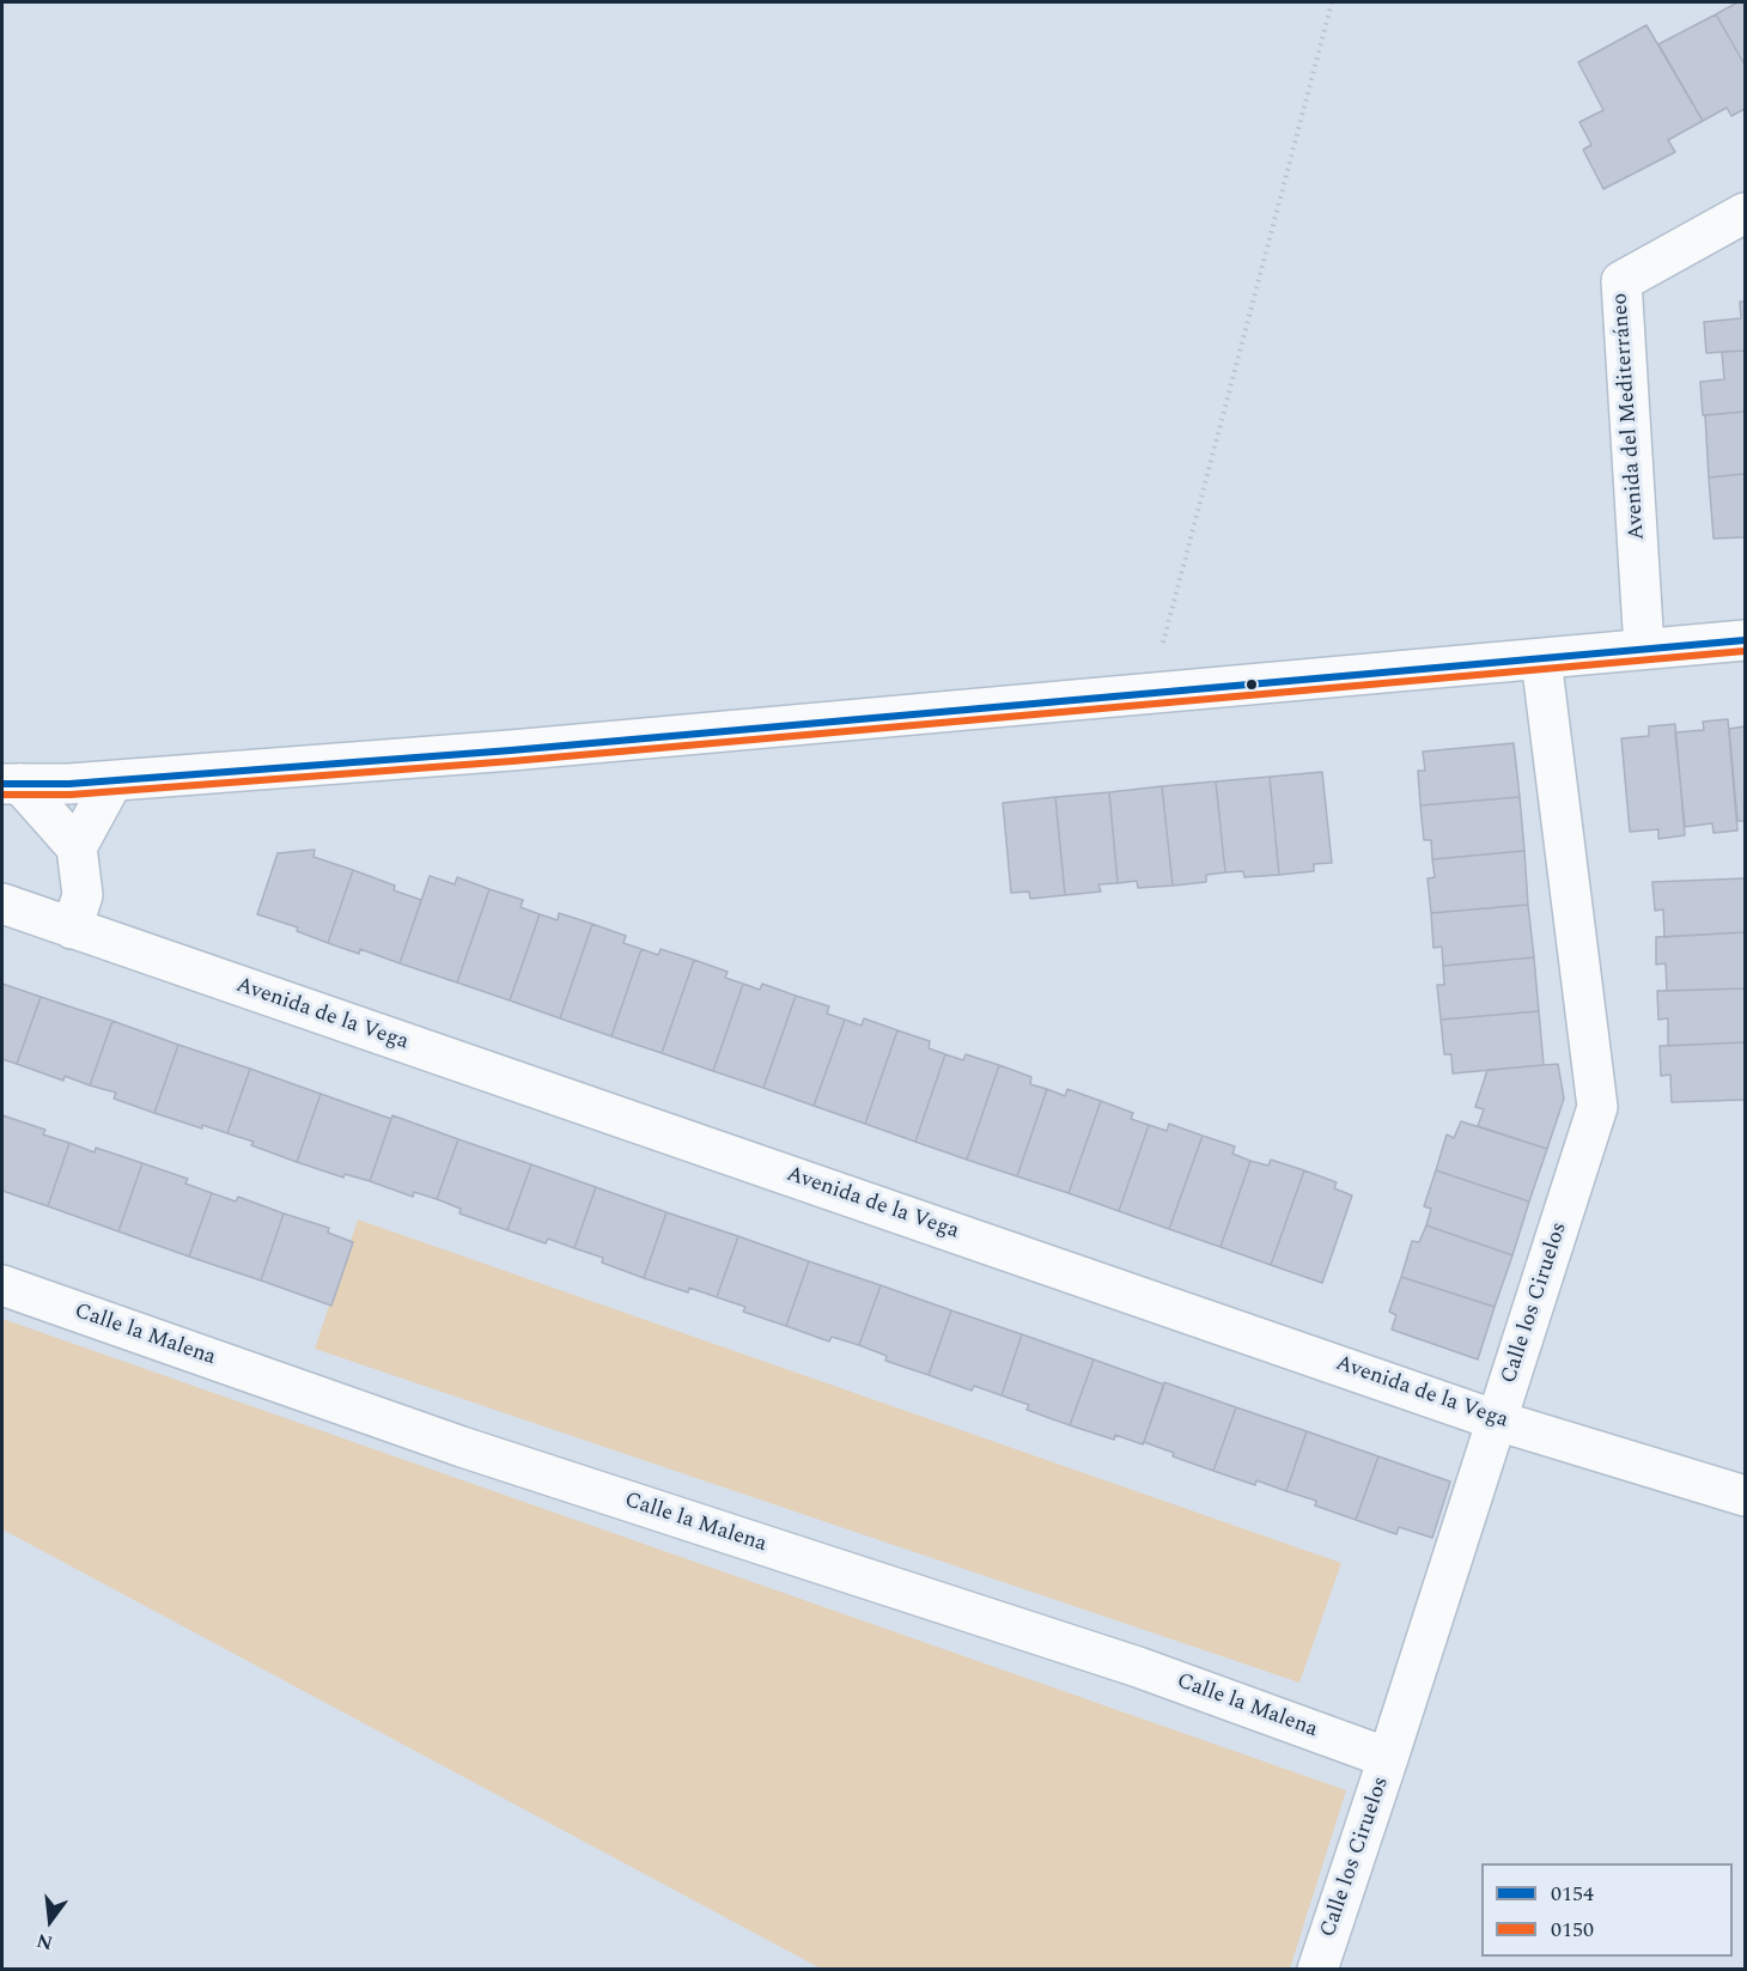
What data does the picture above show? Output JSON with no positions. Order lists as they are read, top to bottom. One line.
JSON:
{"streets":{"street":["Avenida del Mediterráneo","Avenida de la Vega","Calle los Ciruelos","Calle la Malena"]},"crossings":[["Avenida de la Vega","Calle los Ciruelos"],["Calle los Ciruelos","Calle la Malena"]],"lines":["transit line 0154","transit line 0150"],"legend":["0154","0150"],"north":"bottom"}
